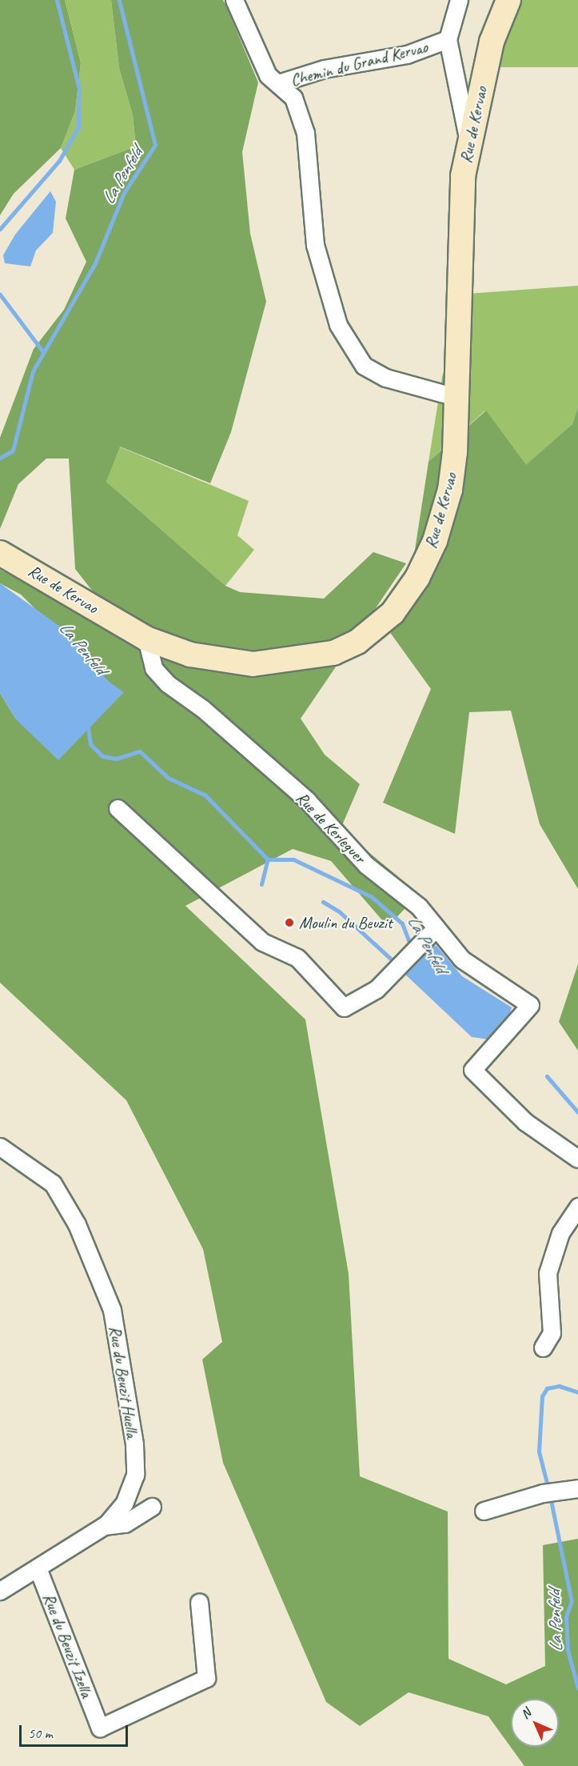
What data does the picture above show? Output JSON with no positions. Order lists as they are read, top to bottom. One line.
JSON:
{"streets":{"main road":["Rue de Kervao"],"street":["Chemin du Grand Kervao","Rue de Kerleguer","Rue du Beuzit Huella","Rue du Beuzit Izella"]},"crossings":[["Chemin du Grand Kervao","Rue de Kervao"],["Rue de Kervao","Rue de Kerleguer"],["Rue du Beuzit Huella","Rue du Beuzit Izella"]],"water":["La Penfeld"],"places":["Moulin du Beuzit"],"scale_bar":"50 m","north":"top left"}
